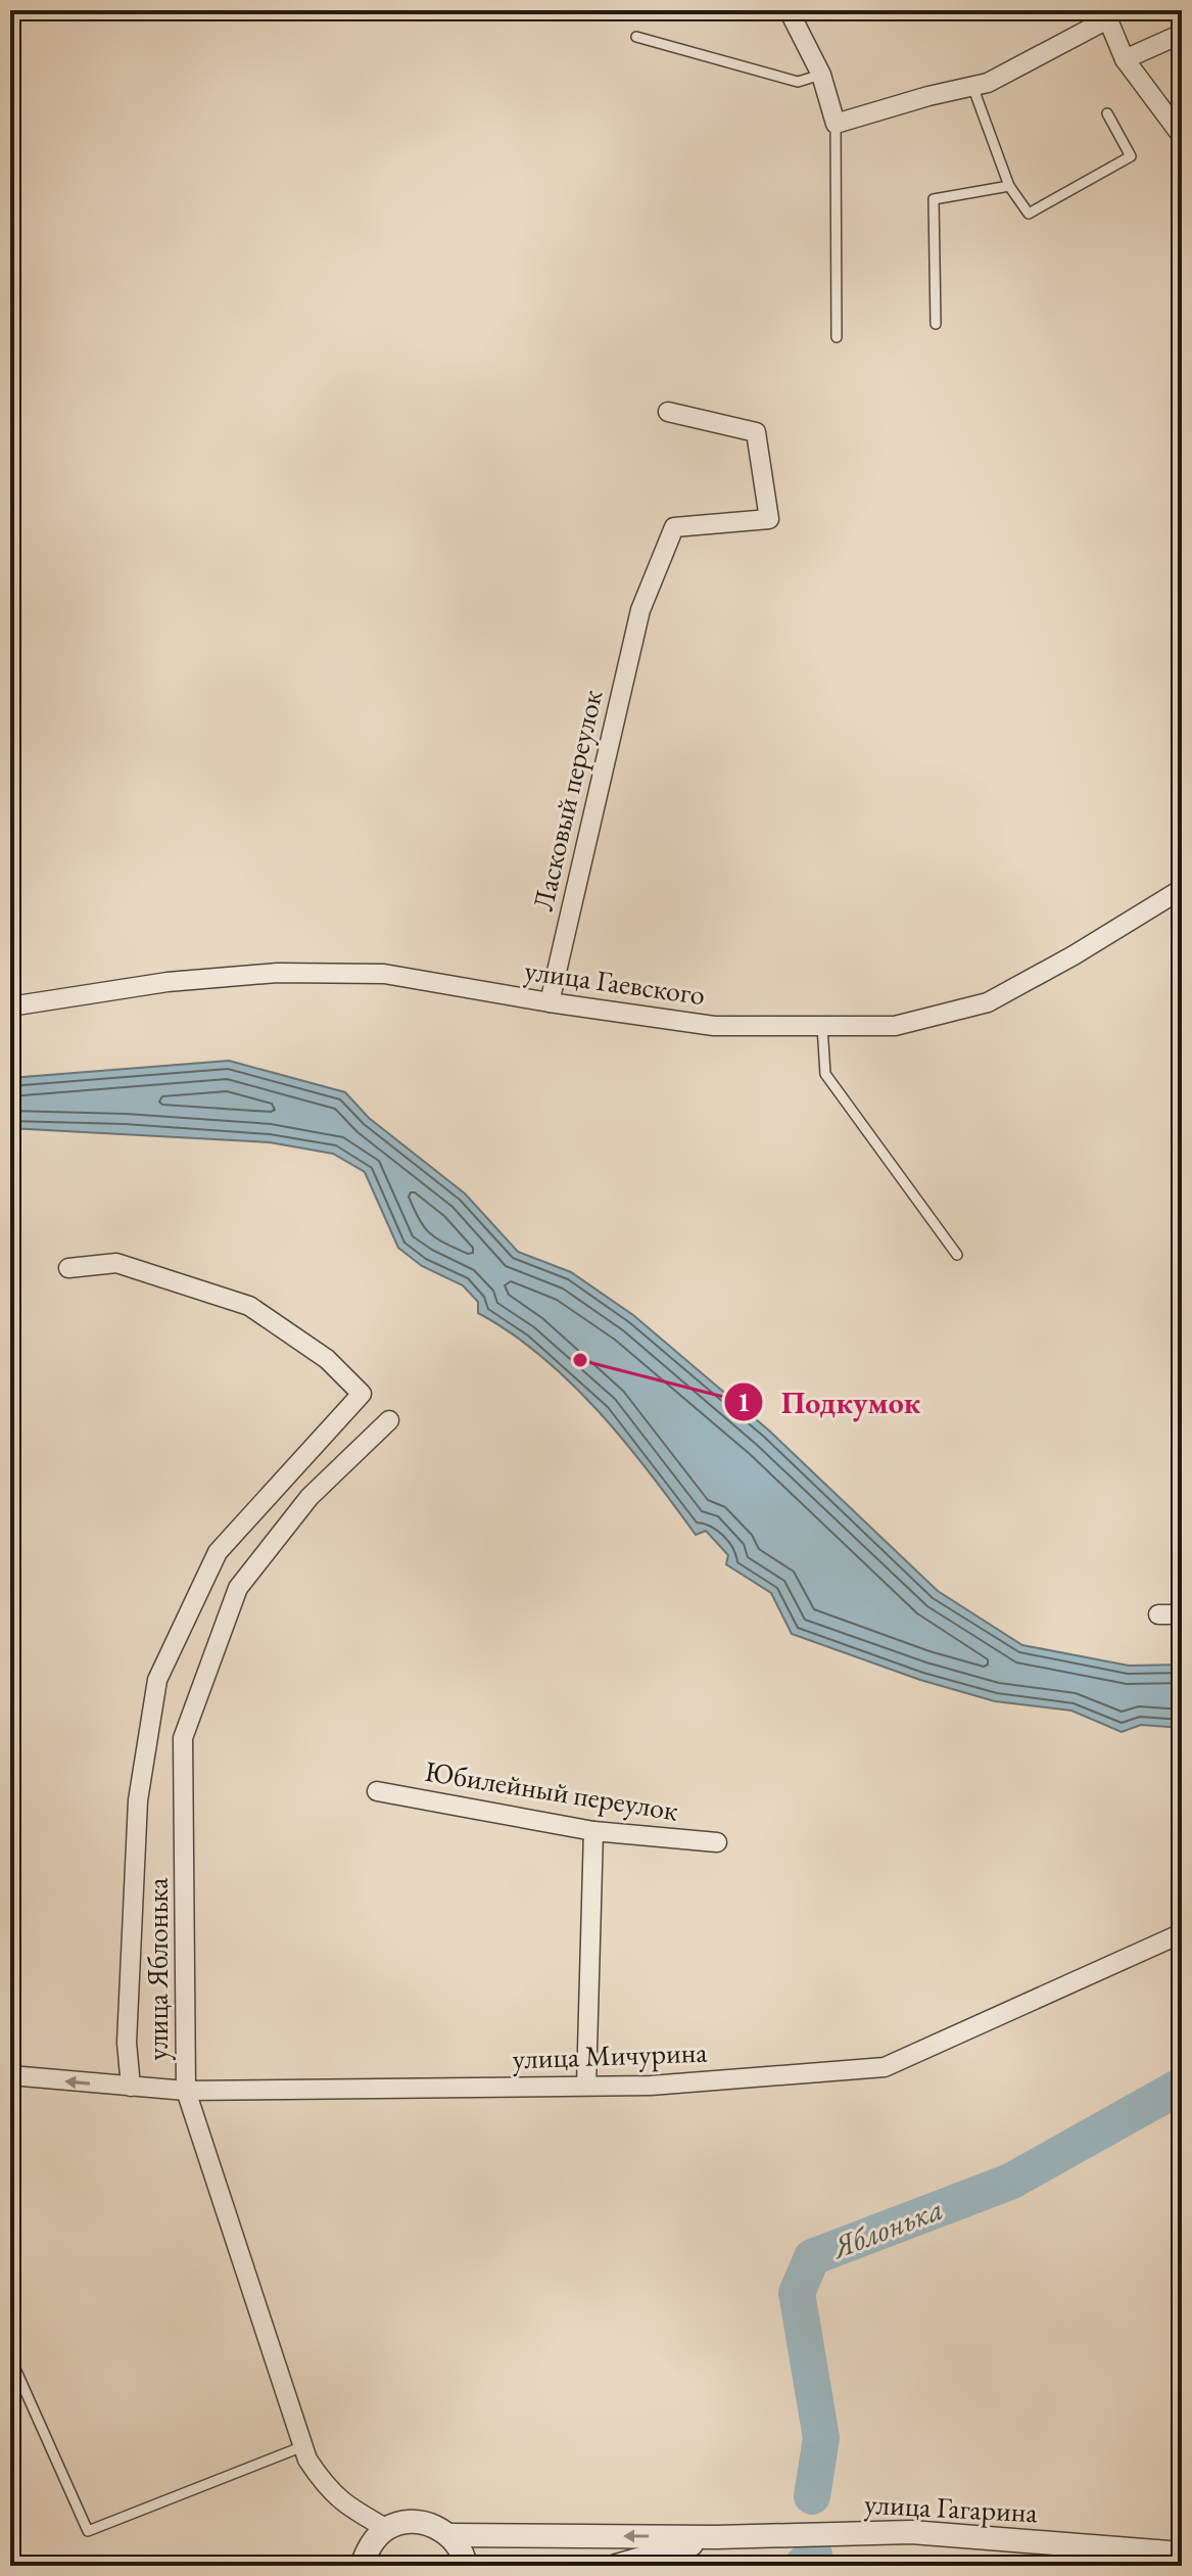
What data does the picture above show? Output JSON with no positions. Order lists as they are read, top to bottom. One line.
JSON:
{"streets":{"street":["Ласковый переулок","улица Гаевского","Юбилейный переулок","улица Яблонька","улица Мичурина","улица Гагарина"]},"crossings":[["Ласковый переулок","улица Гаевского"],["улица Яблонька","улица Мичурина"],["улица Яблонька","улица Гагарина"]],"water":["Яблонька"],"places":["Подкумок"]}
